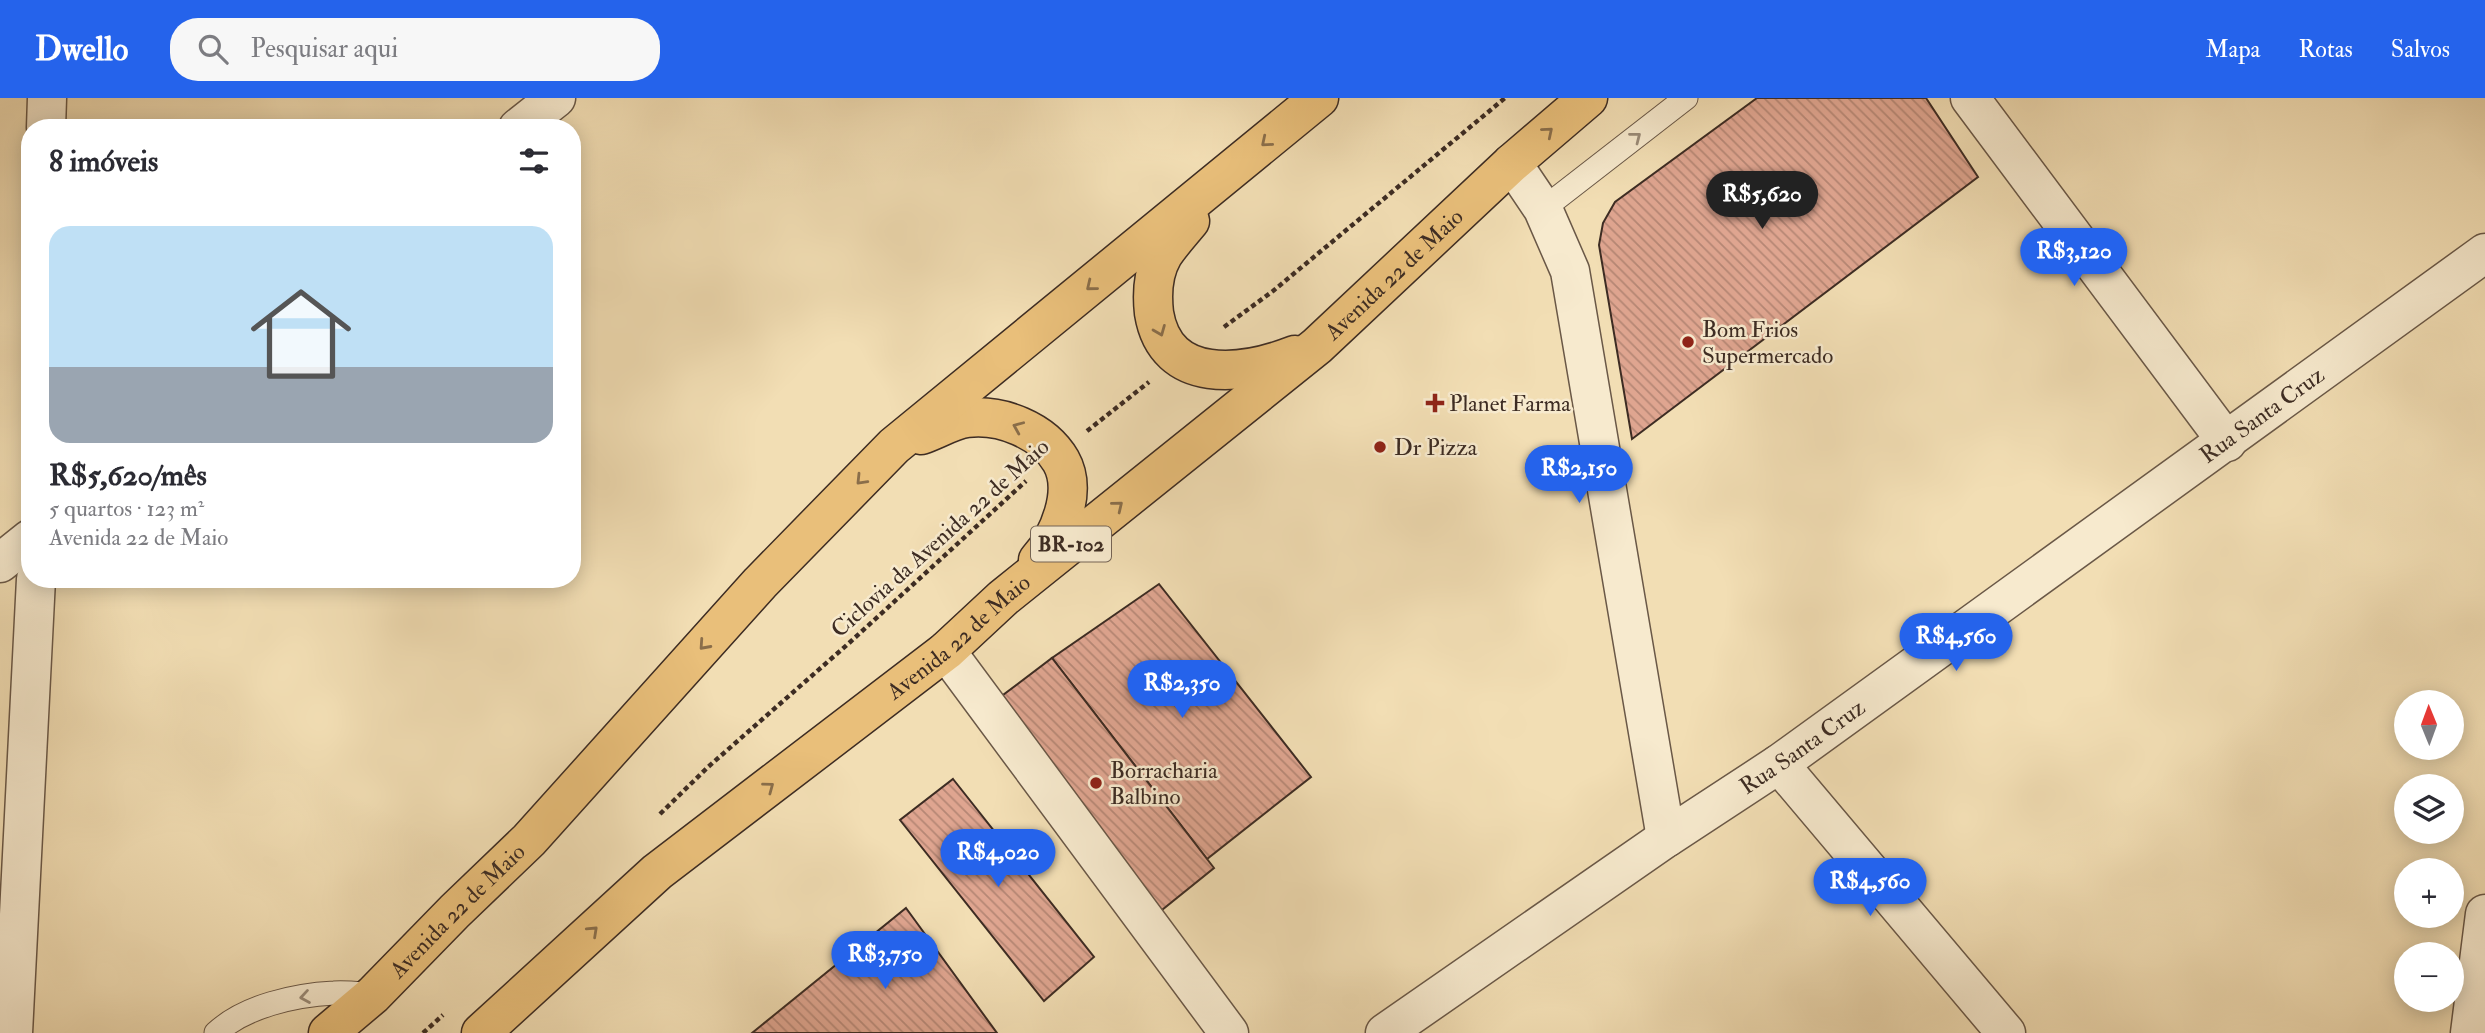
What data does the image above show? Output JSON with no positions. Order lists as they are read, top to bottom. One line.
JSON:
{"streets":{"main road":["Avenida 22 de Maio","BR-102"],"street":["Rua Santa Cruz"],"path":["Ciclovia da Avenida 22 de Maio"]},"places":{"other":["Bom Frios Supermercado","Dr Pizza","Borracharia Balbino"],"health":["Planet Farma"]},"north":"top","page":{"header":"Dwello","search":"Pesquisar aqui","nav":["Mapa","Rotas","Salvos"],"heading":"8 imóveis","price":["R$5,620","R$3,120","R$2,150","R$4,560","R$2,350","R$4,020","R$4,560","R$3,750"],"list":[{"name":"R$5,620/mês","note":"5 quartos · 123 m² · Avenida 22 de Maio"}],"map_buttons":["+","−"]}}
